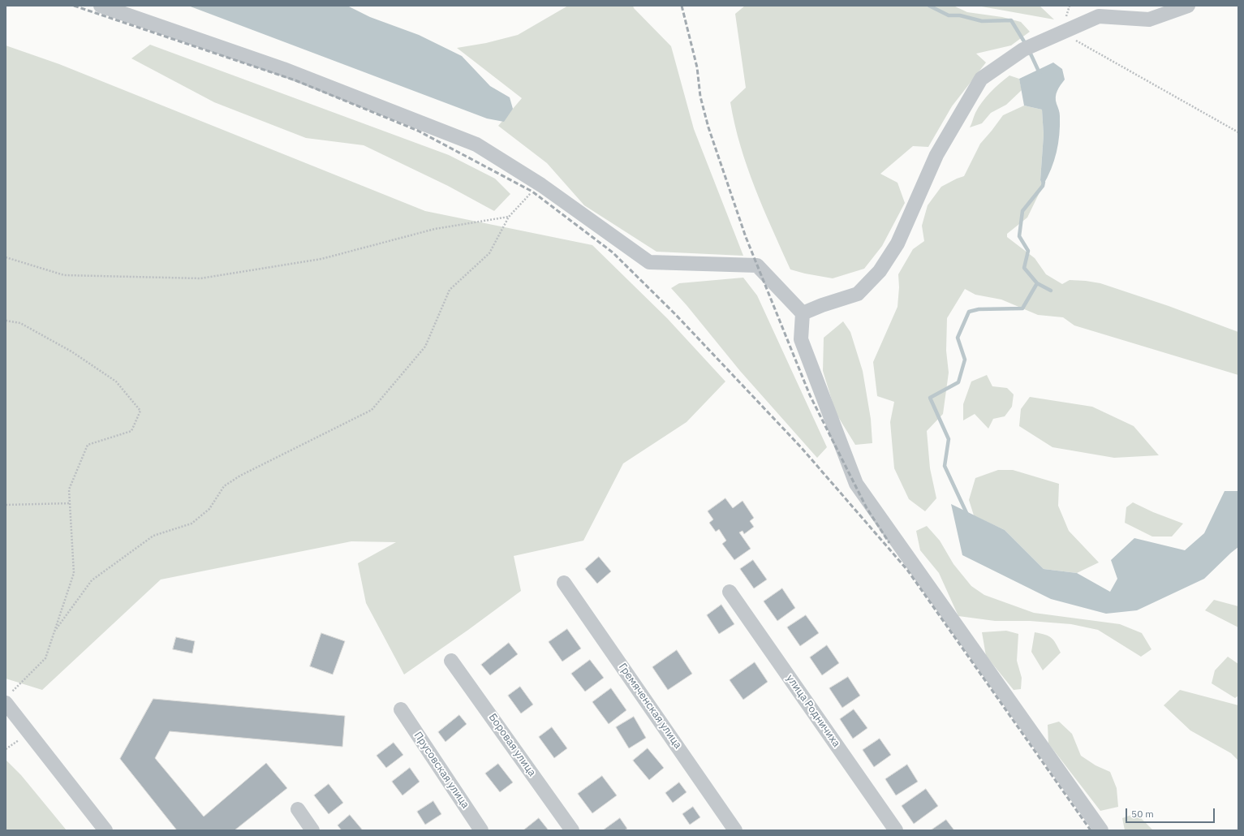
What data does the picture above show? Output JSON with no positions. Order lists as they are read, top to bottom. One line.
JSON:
{"streets":{"street":["Гремяченская улица","улица Родничиха","Боровая улица","Прусовская улица"]},"scale_bar":"50 m"}
